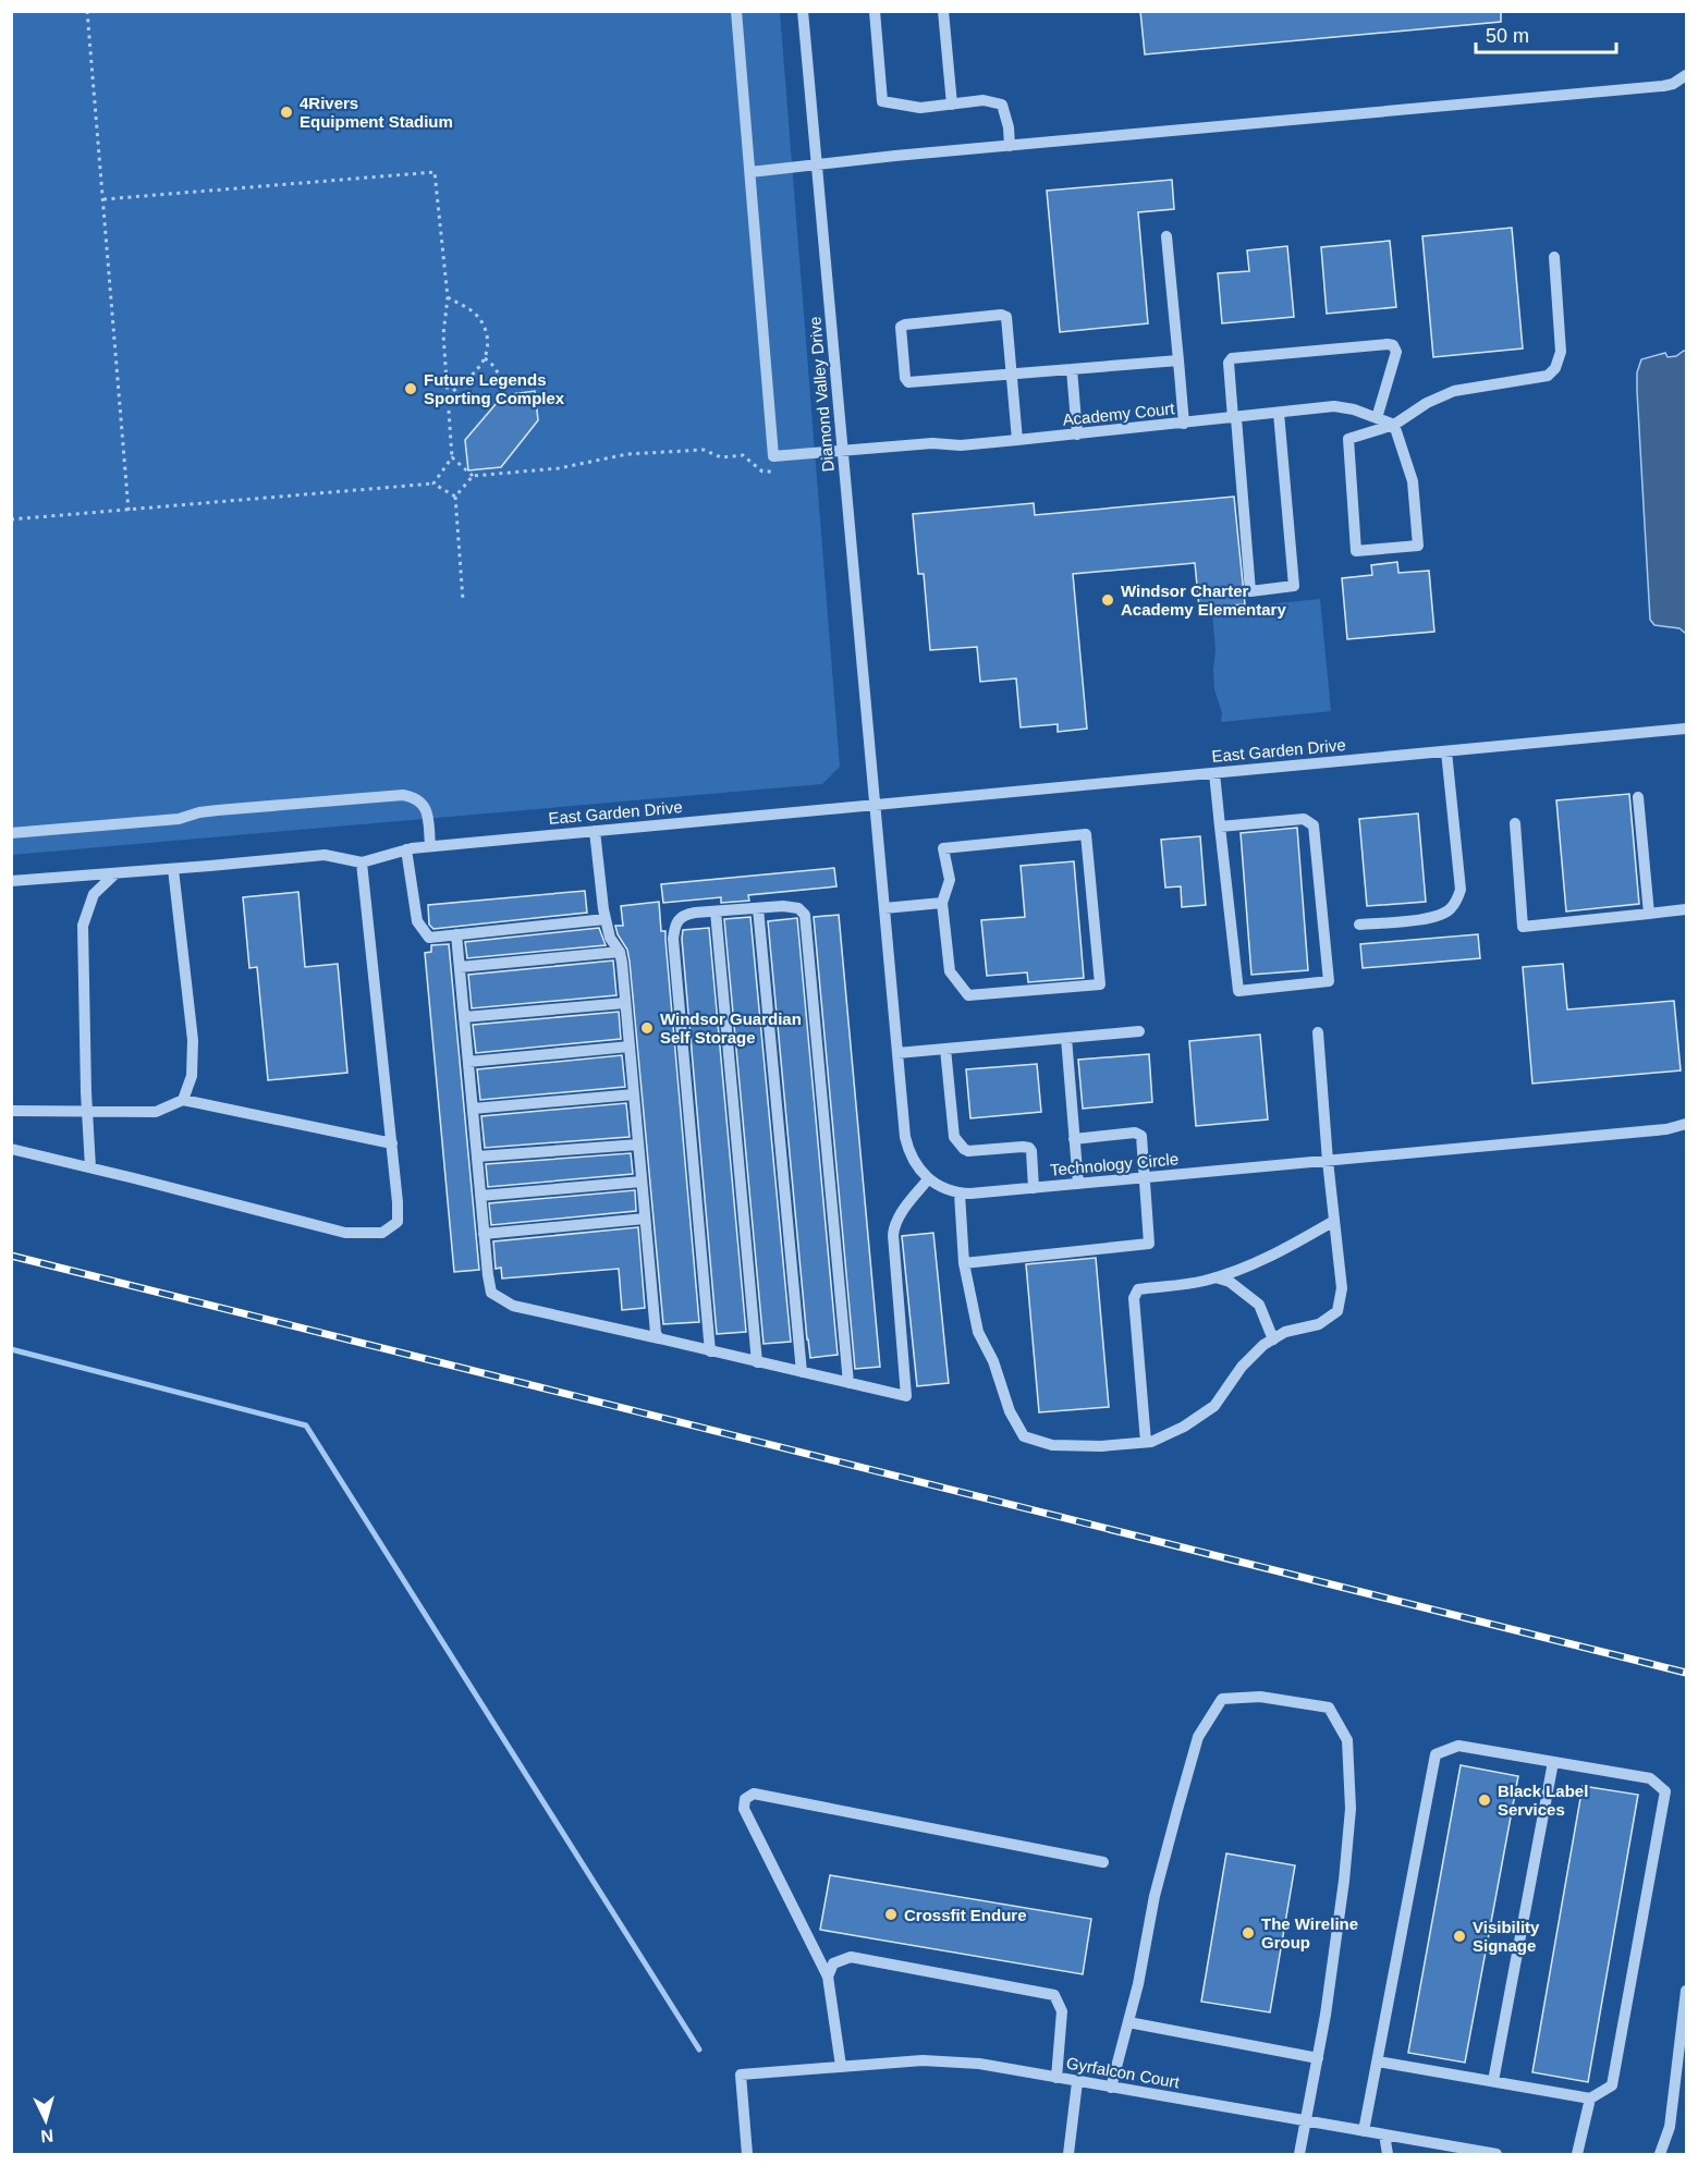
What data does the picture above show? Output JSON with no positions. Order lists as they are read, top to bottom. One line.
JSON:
{"streets":{"street":["Diamond Valley Drive","Academy Court","East Garden Drive","Technology Circle","Gyrfalcon Court"]},"crossings":[["Diamond Valley Drive","Academy Court"],["Diamond Valley Drive","East Garden Drive"]],"places":["4Rivers Equipment Stadium","Future Legends Sporting Complex","Windsor Charter Academy Elementary","Windsor Guardian Self Storage","Black Label Services","Crossfit Endure","The Wireline Group","Visibility Signage"],"scale_bar":"50 m","north":"bottom"}
